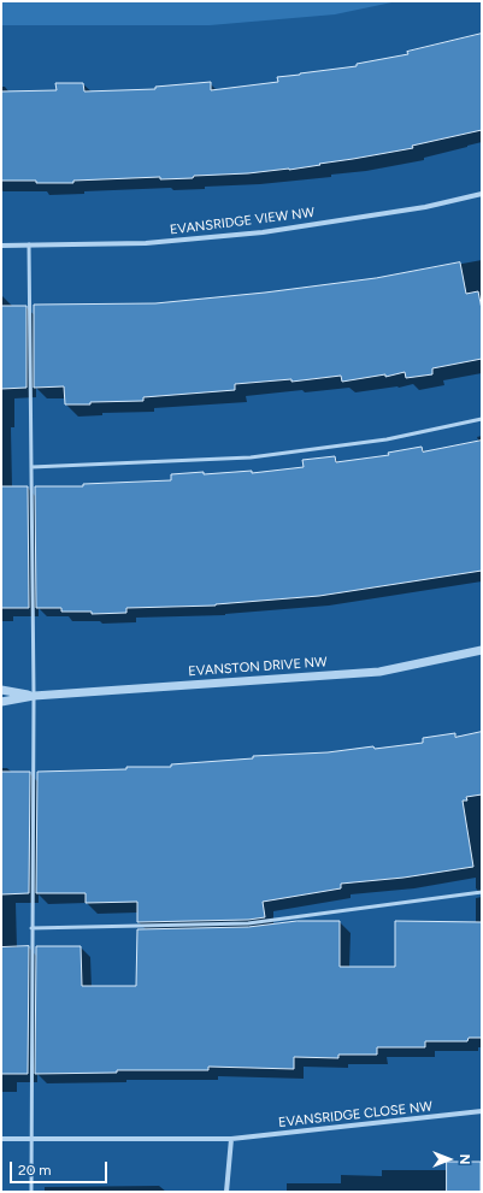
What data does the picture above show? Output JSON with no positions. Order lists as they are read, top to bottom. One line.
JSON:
{"streets":{"street":["EVANSRIDGE VIEW NW","EVANSTON DRIVE NW","EVANSRIDGE CLOSE NW"]},"scale_bar":"20 m","north":"right"}
